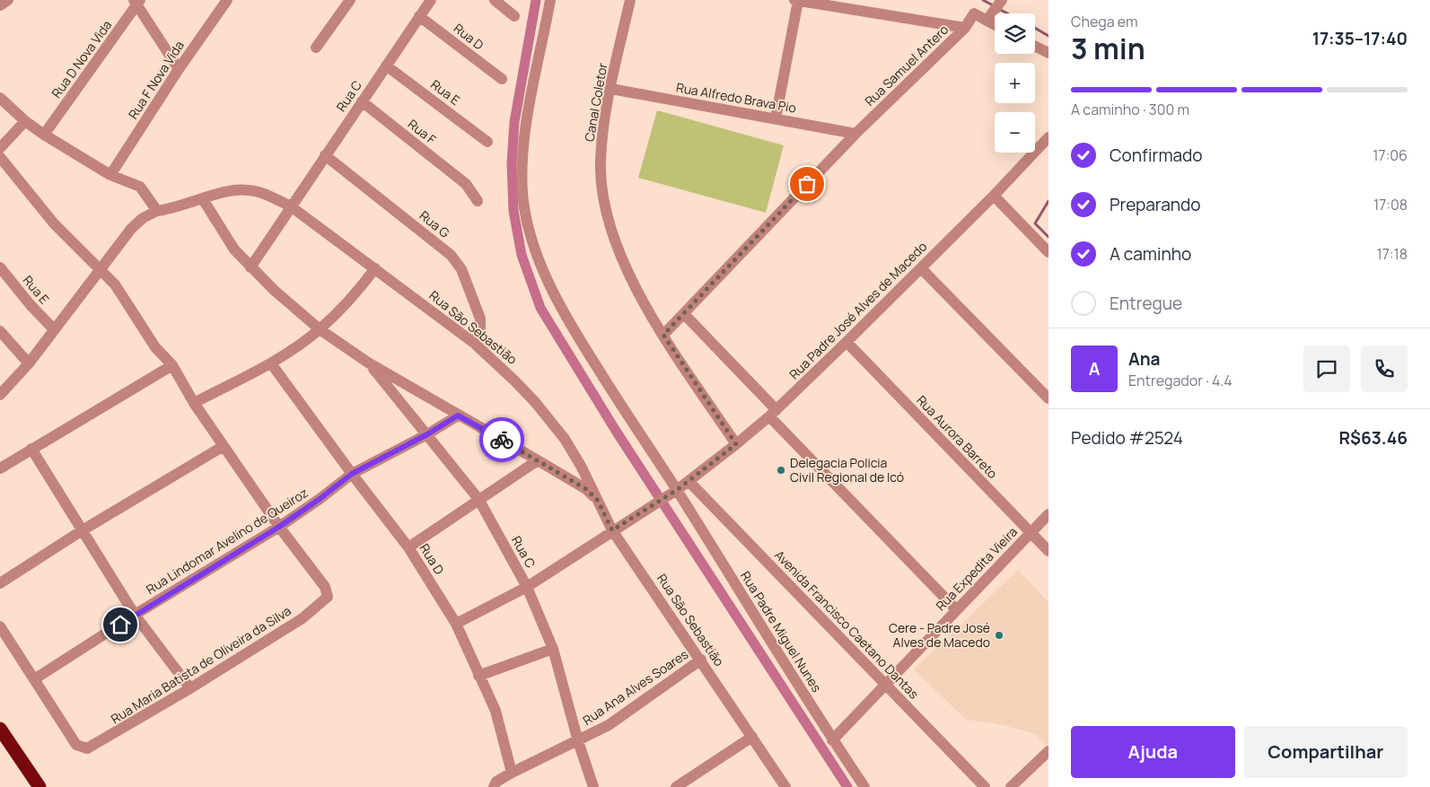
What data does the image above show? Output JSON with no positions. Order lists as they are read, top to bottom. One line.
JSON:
{"streets":{"street":["Rua D","Rua D Nova Vida","Rua Samuel Antero","Rua F Nova Vida","Rua E","Rua C","Rua Alfredo Brava Pio","Canal Coletor","Rua F","Rua G","Rua Padre José Alves de Macedo","Rua São Sebastião","Rua Aurora Barreto","Rua Lindomar Avelino de Queiroz","Rua Expedita Vieira","Avenida Francisco Caetano Dantas","Rua Padre Miguel Nunes","Rua Maria Batista de Oliveira da Silva","Rua Ana Alves Soares"]},"crossings":[["Rua D","Rua C"],["Rua D","Rua Padre José Alves de Macedo"],["Rua D","Rua Lindomar Avelino de Queiroz"],["Rua D","Rua Ana Alves Soares"],["Rua Samuel Antero","Rua Alfredo Brava Pio"],["Rua Samuel Antero","Canal Coletor"],["Rua E","Rua C"],["Rua C","Rua F"],["Rua C","Rua G"],["Rua C","Rua Padre José Alves de Macedo"],["Rua C","Rua São Sebastião"],["Rua C","Rua Lindomar Avelino de Queiroz"],["Rua C","Rua Ana Alves Soares"],["Rua Alfredo Brava Pio","Canal Coletor"],["Canal Coletor","Rua Padre José Alves de Macedo"],["Rua G","Rua São Sebastião"],["Rua Padre José Alves de Macedo","Rua São Sebastião"],["Rua Padre José Alves de Macedo","Rua Aurora Barreto"],["Rua Padre José Alves de Macedo","Avenida Francisco Caetano Dantas"],["Rua Padre José Alves de Macedo","Rua Padre Miguel Nunes"],["Rua São Sebastião","Rua Ana Alves Soares"],["Rua Aurora Barreto","Rua Expedita Vieira"],["Rua Lindomar Avelino de Queiroz","Rua Maria Batista de Oliveira da Silva"],["Rua Expedita Vieira","Avenida Francisco Caetano Dantas"],["Rua Expedita Vieira","Rua Padre Miguel Nunes"]],"places":["Delegacia Policia Civil Regional de Icó","Cere - Padre José Alves de Macedo"],"page":{"heading":["3 min","Chega em","17:35–17:40"],"panel":["Ana","Entregador · 4.4","Pedido #2524","R$63.46"],"map_buttons":["+","−"],"bar":"A caminho · 300 m","list":[["Confirmado","17:06"],["Preparando","17:08"],["A caminho","17:18"],"Entregue"],"round":"A","buttons":["Ajuda","Compartilhar"]}}
